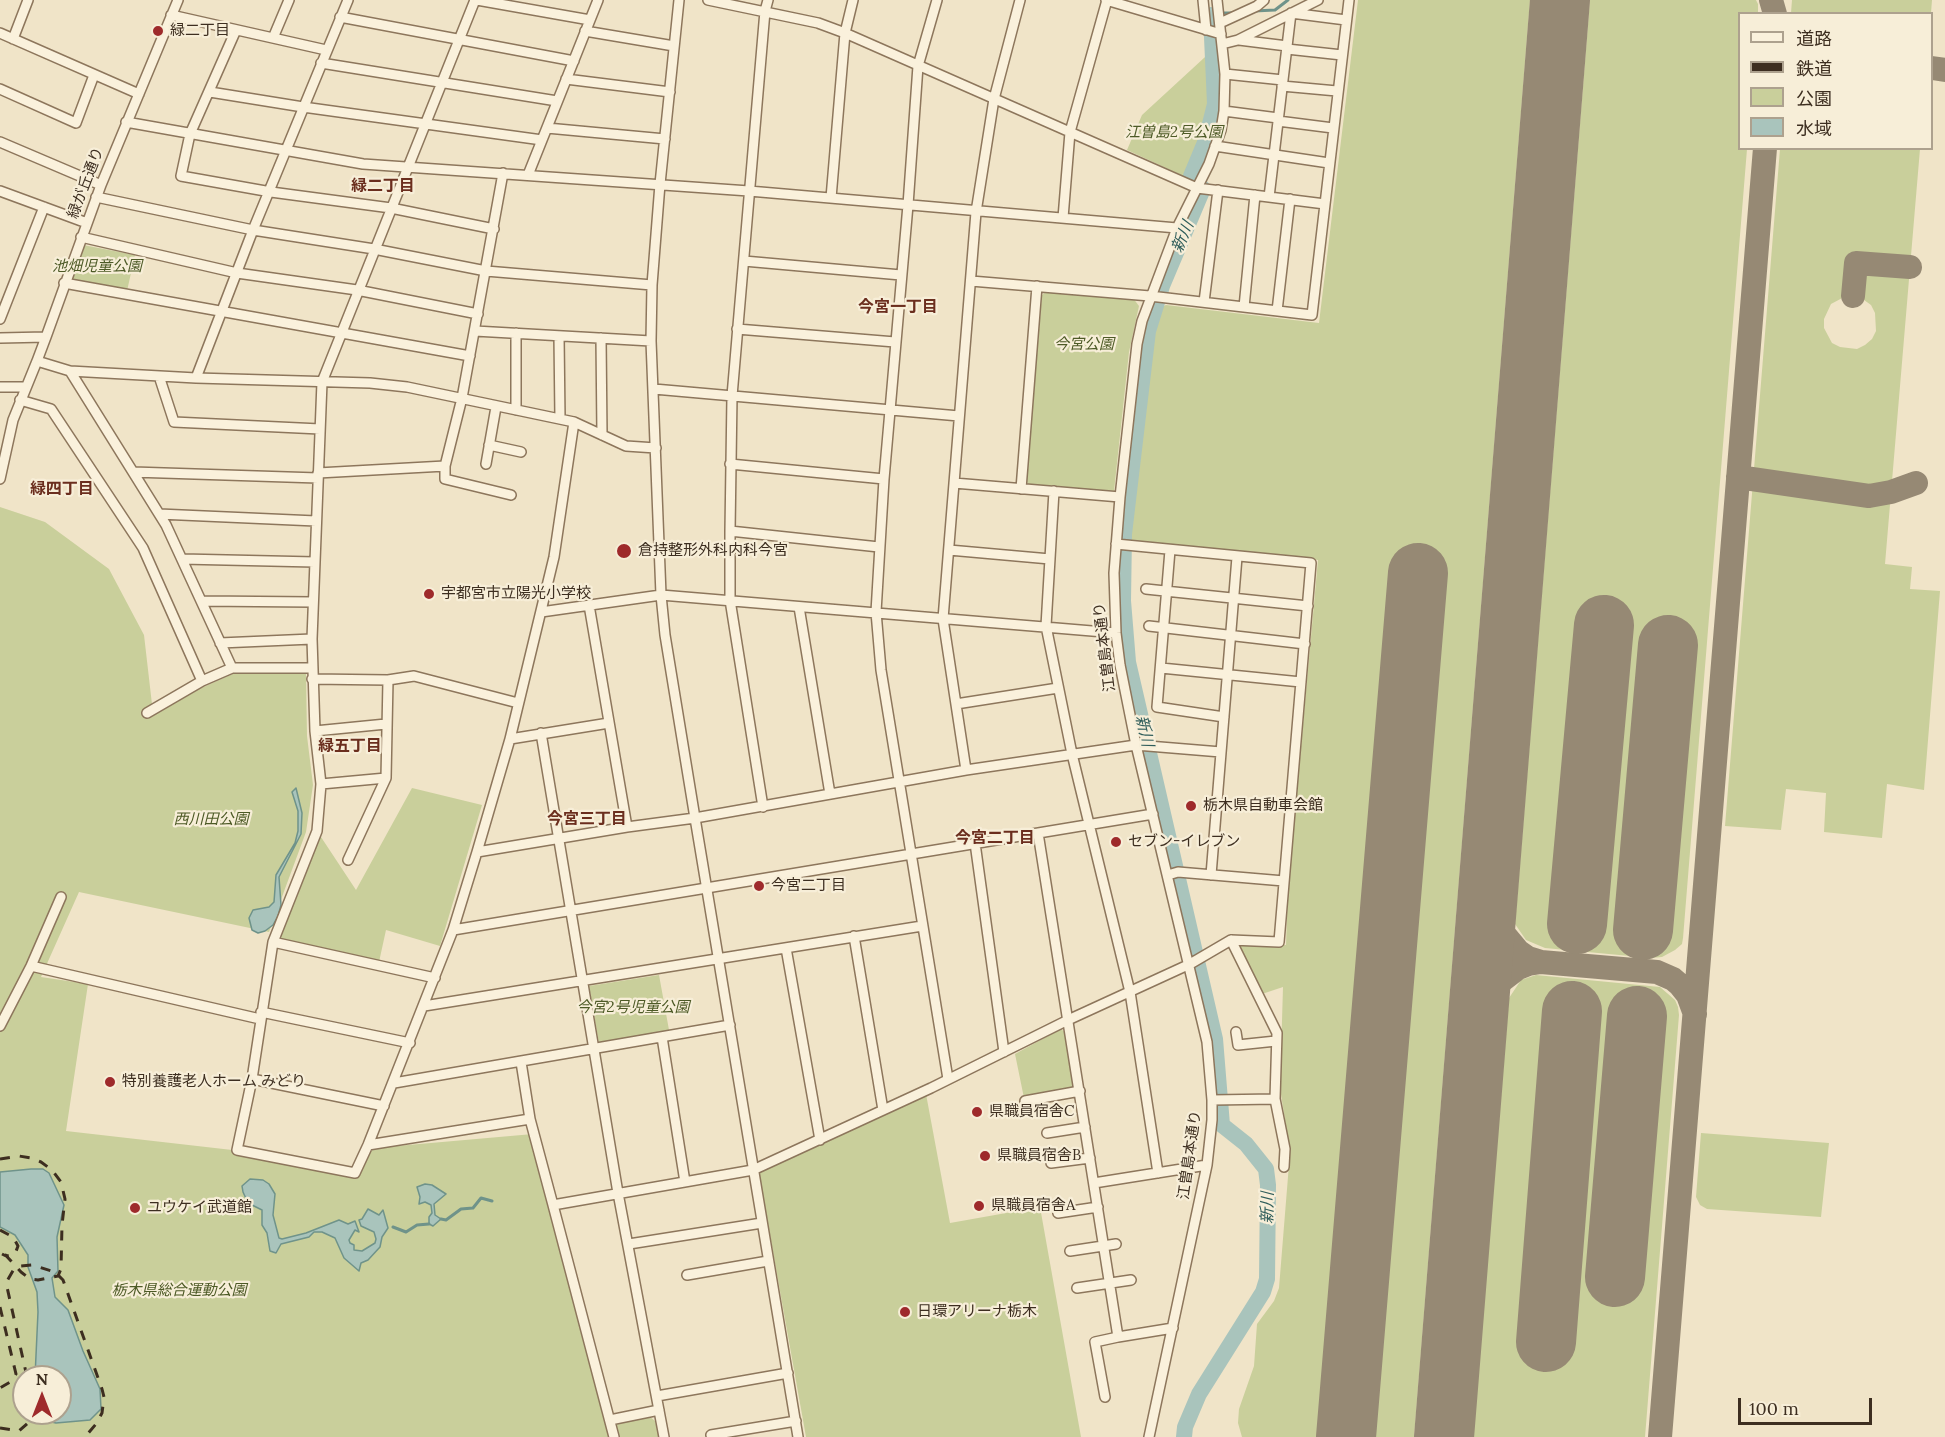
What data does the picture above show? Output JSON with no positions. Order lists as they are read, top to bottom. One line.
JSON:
{"streets":{"street":["緑が丘通り","江曽島本通り"]},"districts":["緑二丁目","今宮一丁目","緑四丁目","緑五丁目","今宮三丁目","今宮二丁目"],"water":["新川"],"parks":["江曽島2号公園","池畑児童公園","今宮公園","西川田公園","今宮2号児童公園","栃木県総合運動公園"],"places":["緑二丁目","倉持整形外科内科今宮","宇都宮市立陽光小学校","栃木県自動車会館","セブン-イレブン","今宮二丁目","特別養護老人ホーム みどり","県職員宿舎C","県職員宿舎B","県職員宿舎A","ユウケイ武道館","日環アリーナ栃木"],"legend":["道路","鉄道","公園","水域"],"scale_bar":"100 m","north":"top"}
